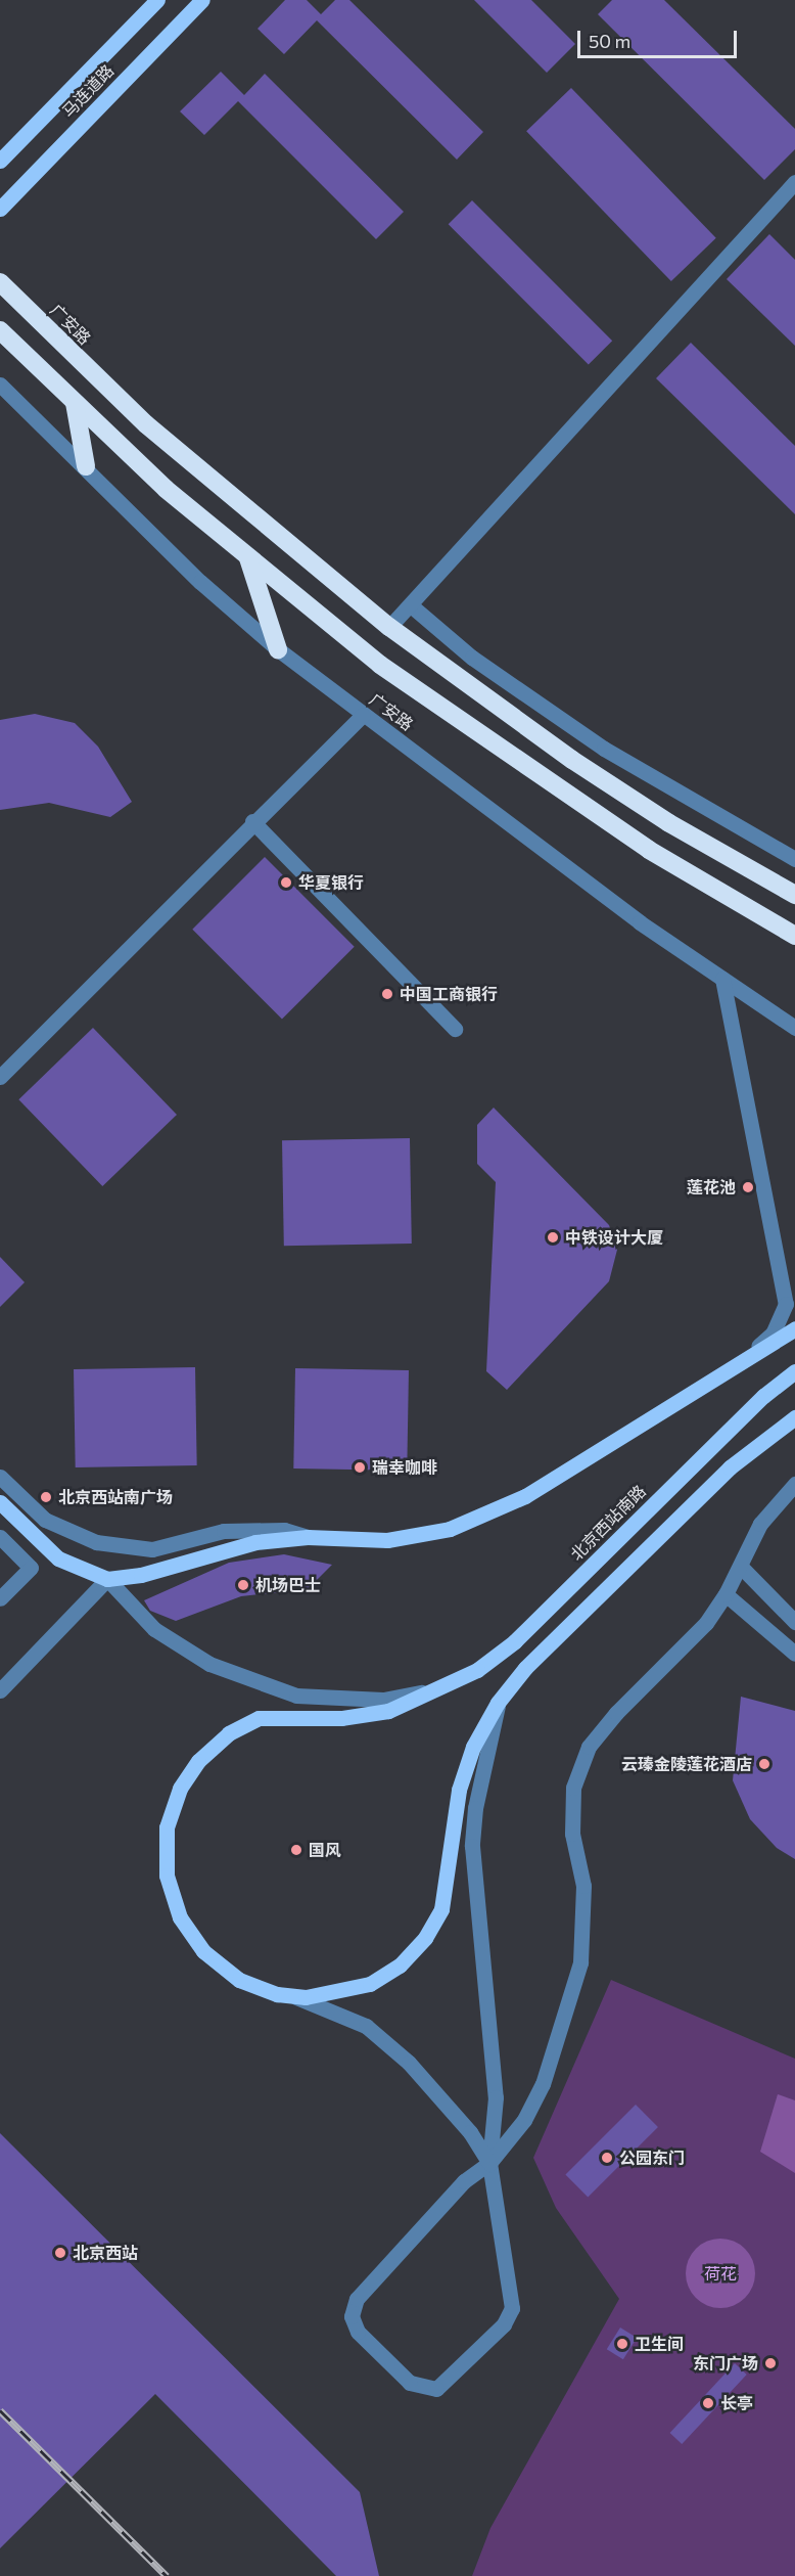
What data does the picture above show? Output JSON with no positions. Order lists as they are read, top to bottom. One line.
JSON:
{"streets":{"highway":["广安路"],"main road":["马连道路","北京西站南路"]},"parks":["荷花"],"places":["华夏银行","中国工商银行","莲花池","中铁设计大厦","瑞幸咖啡","北京西站南广场","机场巴士","云瑧金陵莲花酒店","国风","公园东门","北京西站","卫生间","东门广场","长亭"],"scale_bar":"50 m"}
